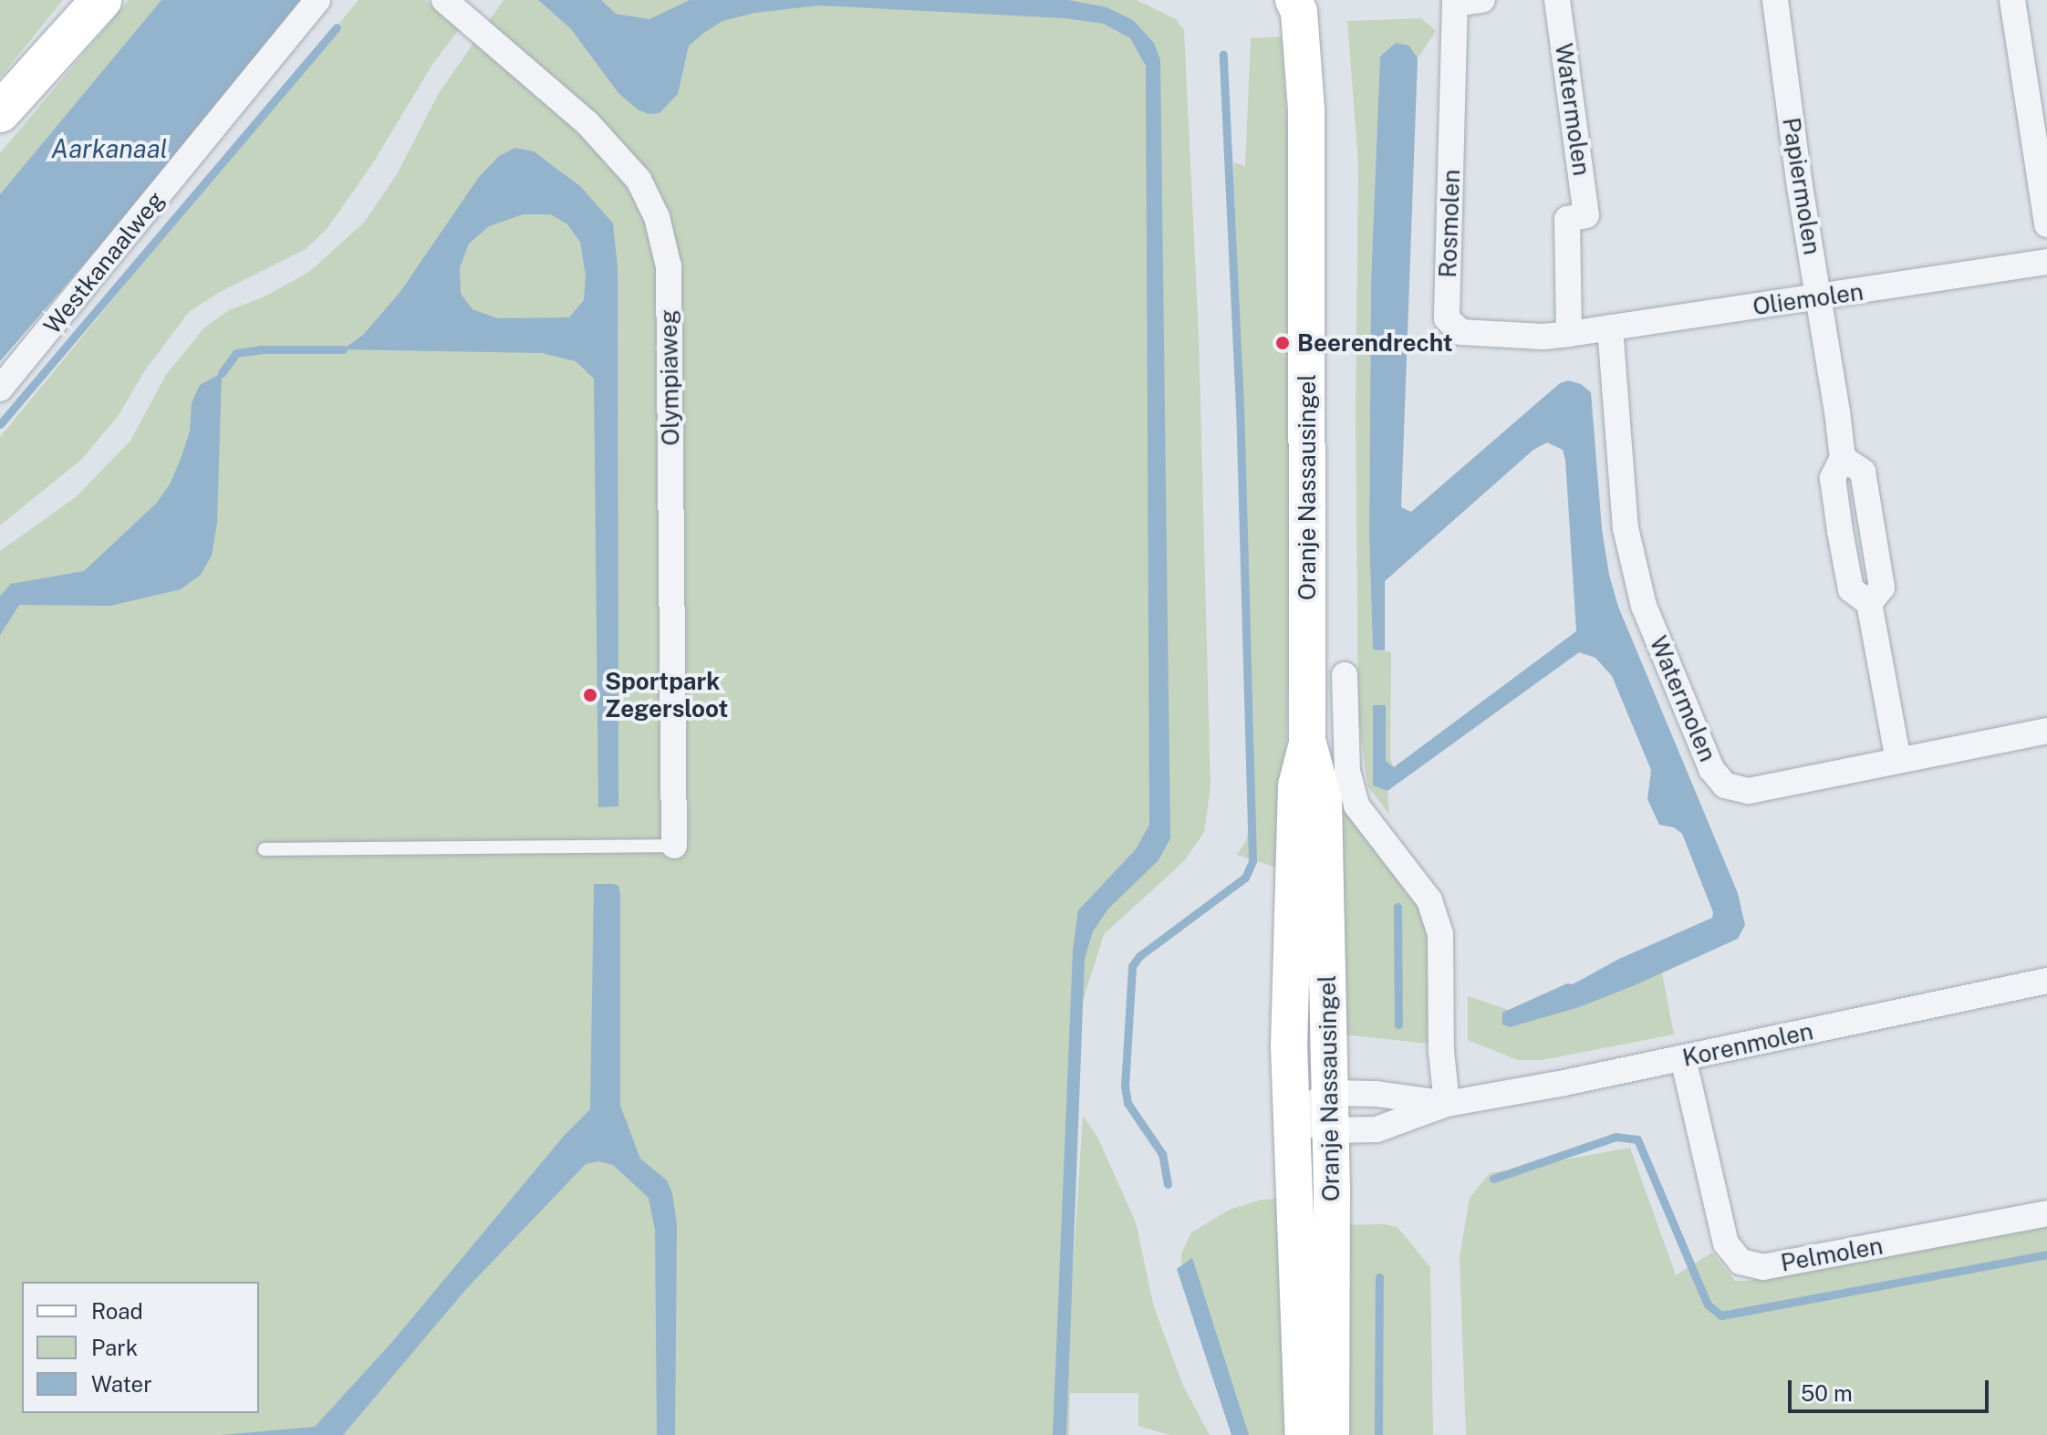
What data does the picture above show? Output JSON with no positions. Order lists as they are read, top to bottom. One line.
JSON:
{"streets":{"main road":["Oranje Nassausingel"],"street":["Watermolen","Papiermolen","Rosmolen","Westkanaalweg","Oliemolen","Olympiaweg","Korenmolen","Pelmolen"]},"crossings":[["Watermolen","Papiermolen"],["Watermolen","Rosmolen"],["Watermolen","Oliemolen"],["Papiermolen","Oliemolen"],["Rosmolen","Oliemolen"],["Oranje Nassausingel","Korenmolen"],["Korenmolen","Pelmolen"]],"water":["Aarkanaal"],"places":["Beerendrecht","Sportpark Zegersloot"],"legend":["Road","Park","Water"],"scale_bar":"50 m"}
